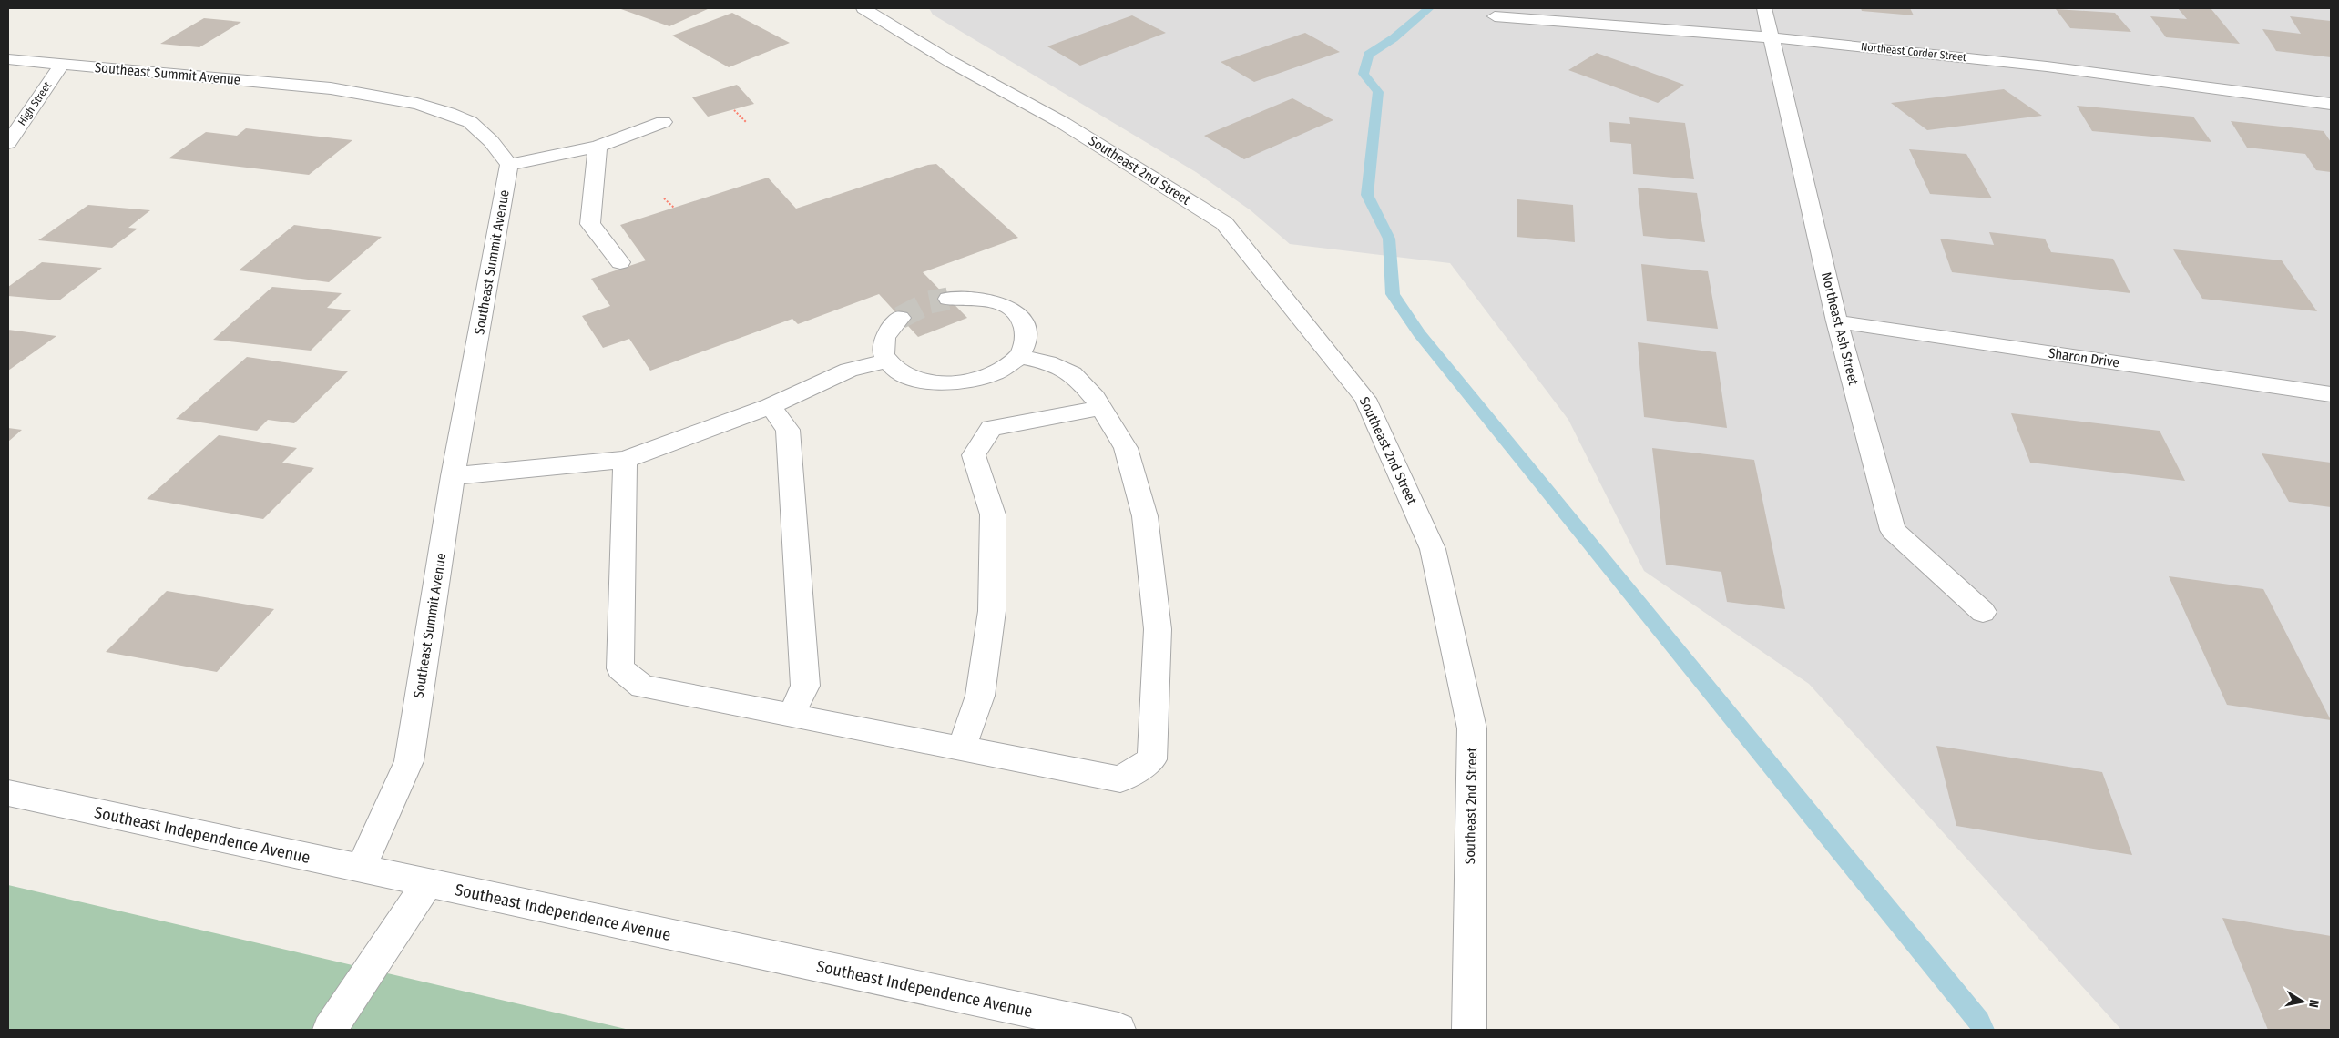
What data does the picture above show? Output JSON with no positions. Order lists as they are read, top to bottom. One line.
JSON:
{"streets":{"street":["Northeast Corder Street","Southeast Summit Avenue","High Street","Southeast 2nd Street","Northeast Ash Street","Sharon Drive","Southeast Independence Avenue"]},"crossings":[["Northeast Corder Street","Northeast Ash Street"],["Southeast Summit Avenue","High Street"],["Southeast Summit Avenue","Southeast Independence Avenue"],["Northeast Ash Street","Sharon Drive"]],"north":"right"}
